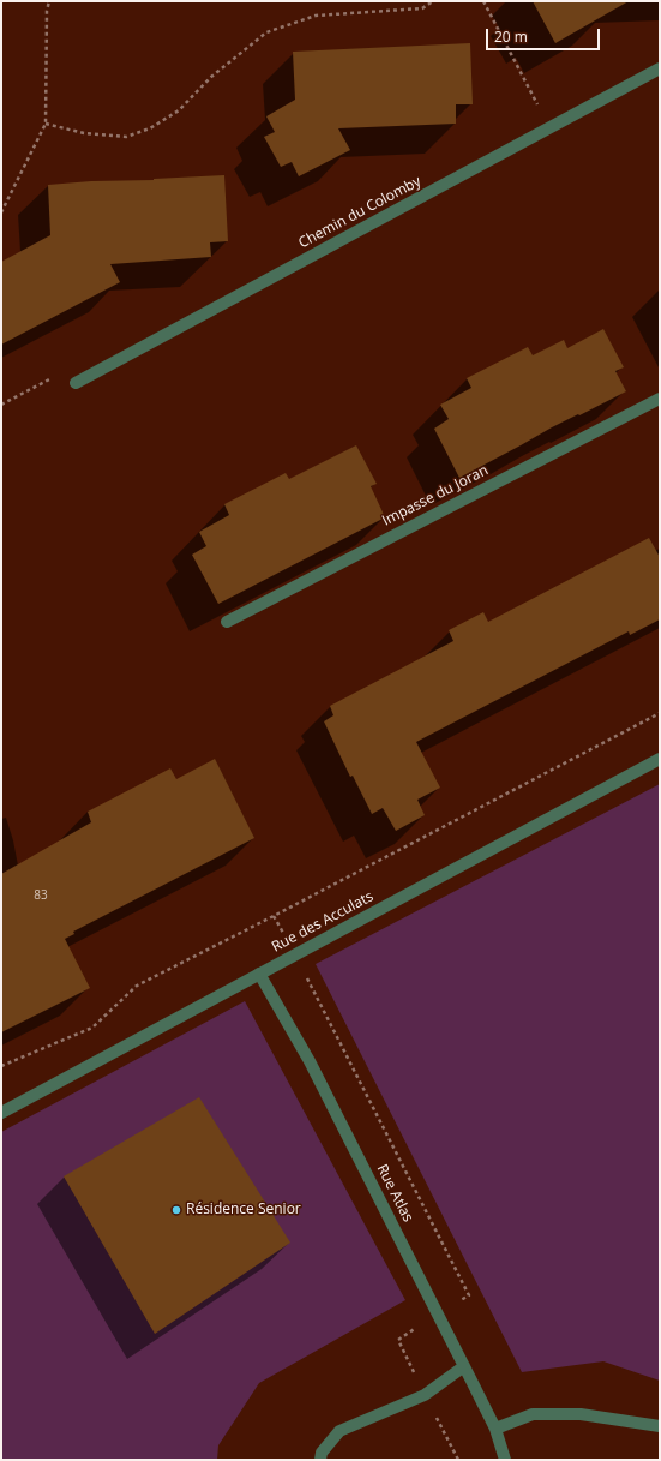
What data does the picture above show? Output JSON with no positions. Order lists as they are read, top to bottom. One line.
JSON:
{"streets":{"street":["Chemin du Colomby","Impasse du Joran","Rue des Acculats","Rue Atlas"]},"crossings":[["Rue des Acculats","Rue Atlas"]],"places":["Résidence Senior"],"house_numbers":["83"],"scale_bar":"20 m"}
